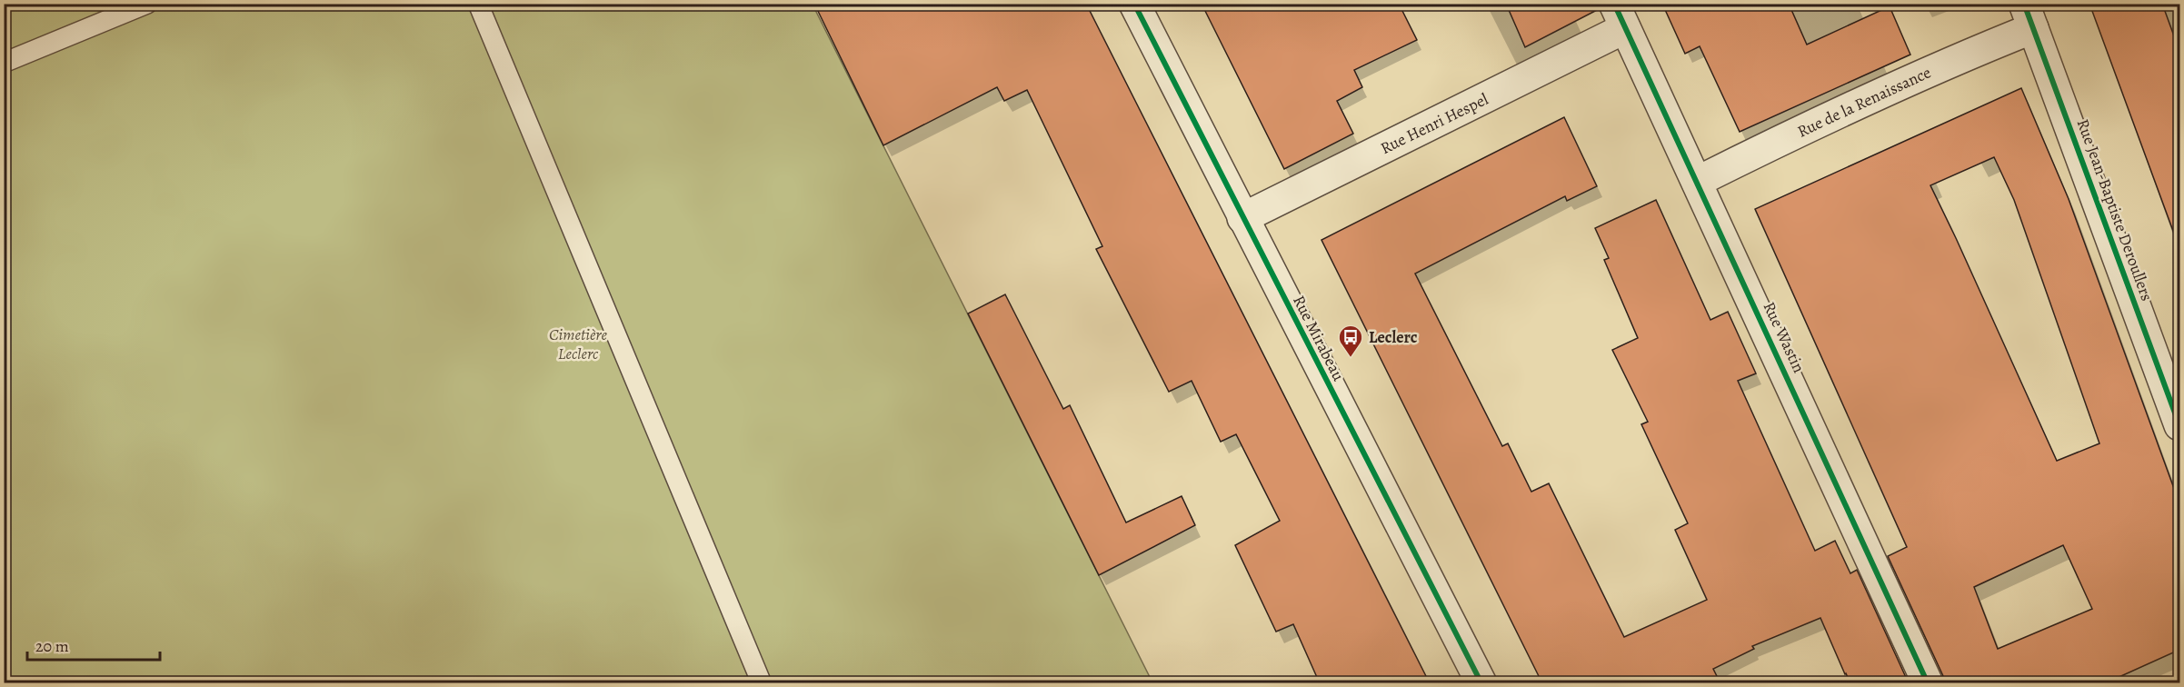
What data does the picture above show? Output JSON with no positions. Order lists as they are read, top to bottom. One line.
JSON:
{"streets":{"street":["Rue de la Renaissance","Rue Henri Hespel","Rue Jean-Baptiste Deroullers","Rue Wastin","Rue Mirabeau"]},"crossings":[["Rue de la Renaissance","Rue Jean-Baptiste Deroullers"],["Rue de la Renaissance","Rue Wastin"],["Rue Henri Hespel","Rue Wastin"],["Rue Henri Hespel","Rue Mirabeau"]],"parks":["Cimetière Leclerc"],"places":{"bus stop":["Leclerc"]},"scale_bar":"20 m"}
